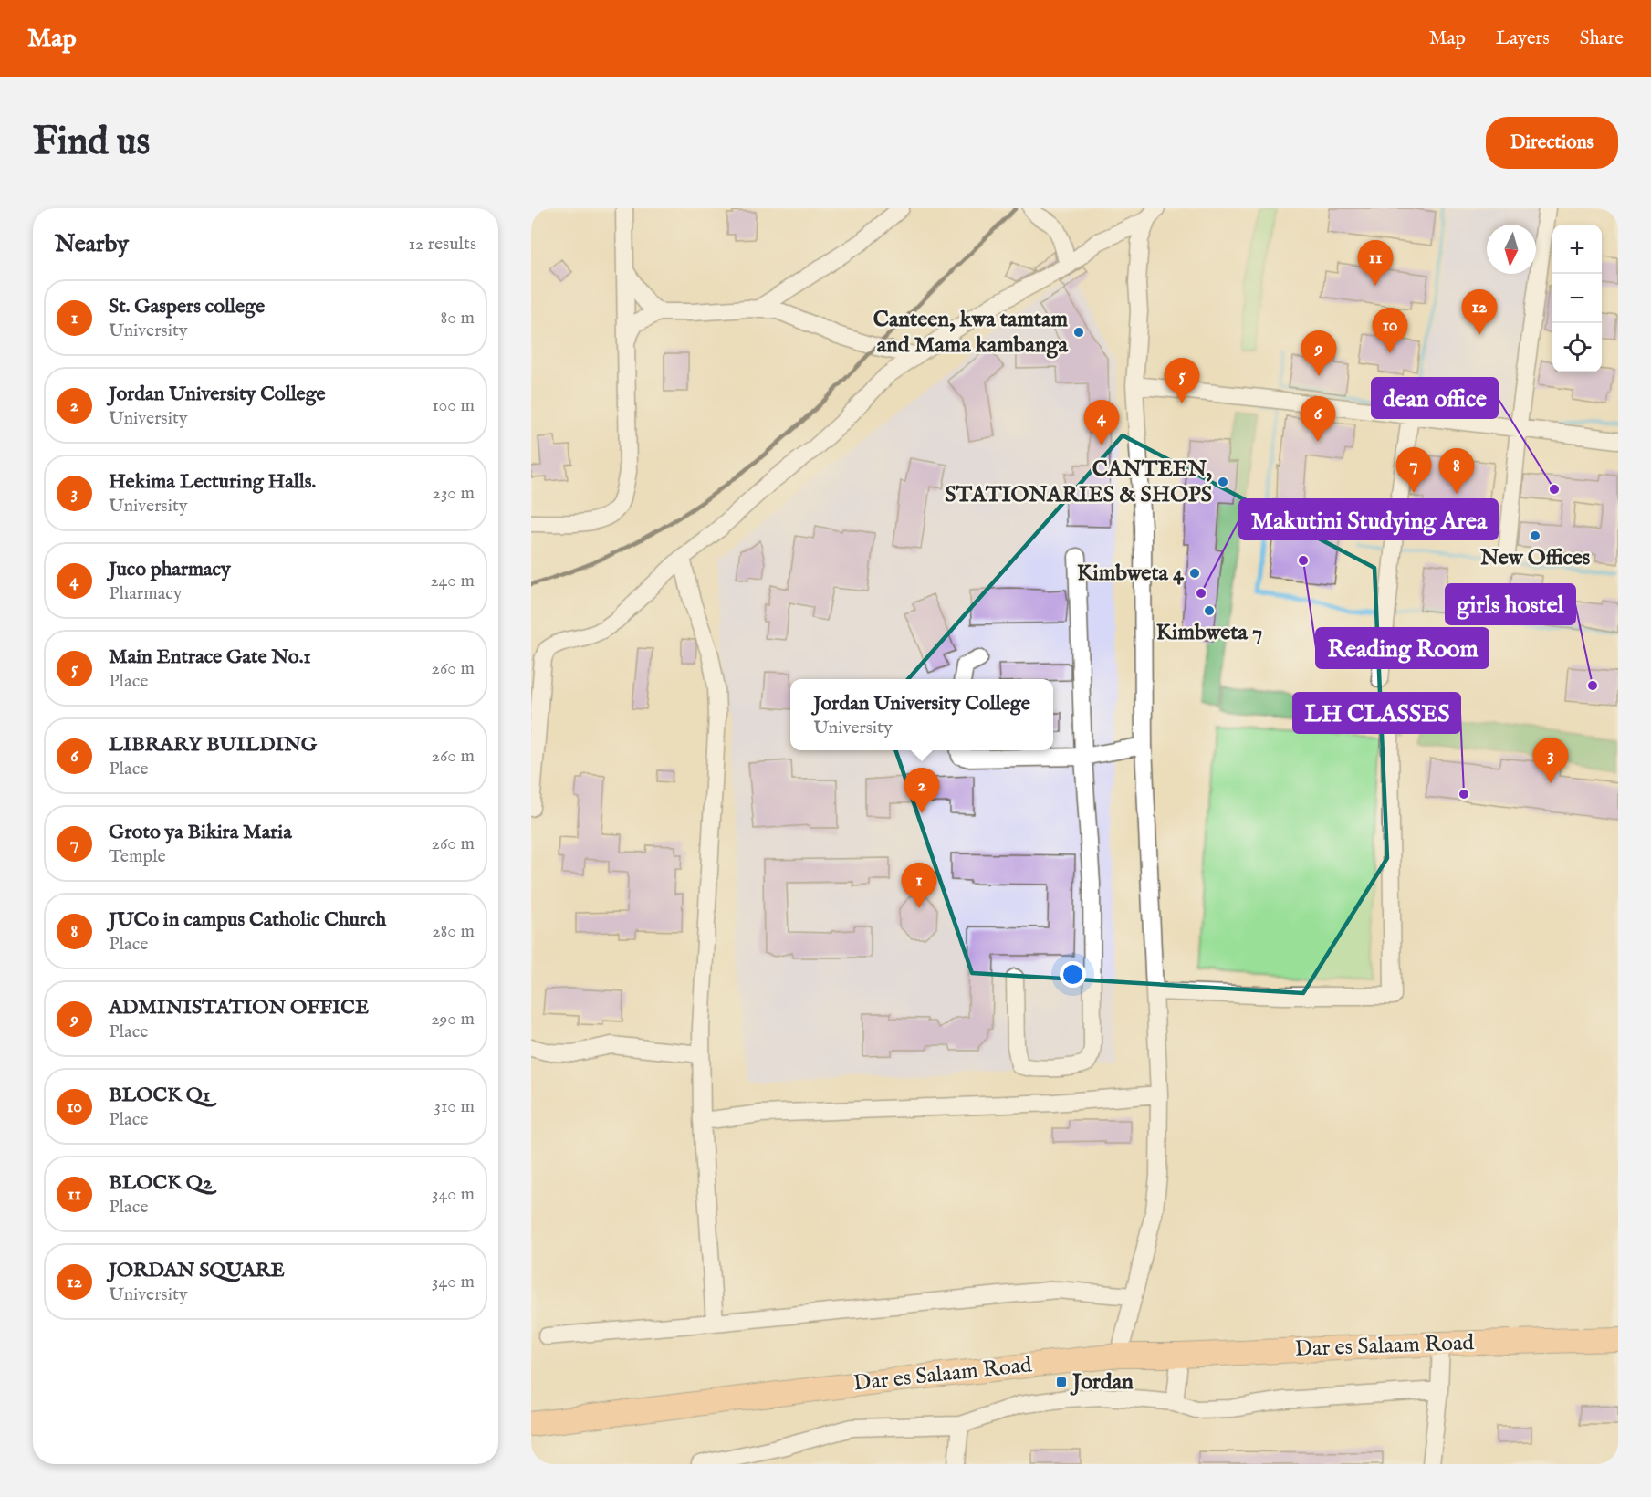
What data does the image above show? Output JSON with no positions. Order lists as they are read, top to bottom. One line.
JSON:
{"streets":{"highway":["Dar es Salaam Road"]},"places":{"other":["Canteen, kwa tamtam and Mama kambanga","CANTEEN, STATIONARIES & SHOPS","dean office","New Offices","Reading Room","Kimbweta 4","Makutini Studying Area","Kimbweta 7","girls hostel","LH CLASSES"],"transit":["Jordan"]},"north":"bottom","page":{"header":"Map","nav":["Map","Layers","Share"],"buttons":"Directions","title":"Find us","heading":["Nearby","12 results"],"map_buttons":["+","−"],"pins":["11","12","10","9","5","6","4","7","8","3","2","1"],"list":[{"mark":"1","name":"St. Gaspers college","note":"University","value":"80 m"},{"mark":"2","name":"Jordan University College","note":"University","value":"100 m"},{"mark":"3","name":"Hekima Lecturing Halls.","note":"University","value":"230 m"},{"mark":"4","name":"Juco pharmacy","note":"Pharmacy","value":"240 m"},{"mark":"5","name":"Main Entrace Gate No.1","note":"Place","value":"260 m"},{"mark":"6","name":"LIBRARY BUILDING","note":"Place","value":"260 m"},{"mark":"7","name":"Groto ya Bikira Maria","note":"Temple","value":"260 m"},{"mark":"8","name":"JUCo in campus Catholic Church","note":"Place","value":"280 m"},{"mark":"9","name":"ADMINISTATION OFFICE","note":"Place","value":"290 m"},{"mark":"10","name":"BLOCK Q1","note":"Place","value":"310 m"},{"mark":"11","name":"BLOCK Q2","note":"Place","value":"340 m"},{"mark":"12","name":"JORDAN SQUARE","note":"University","value":"340 m"}],"popup":["Jordan University College","University"]}}
